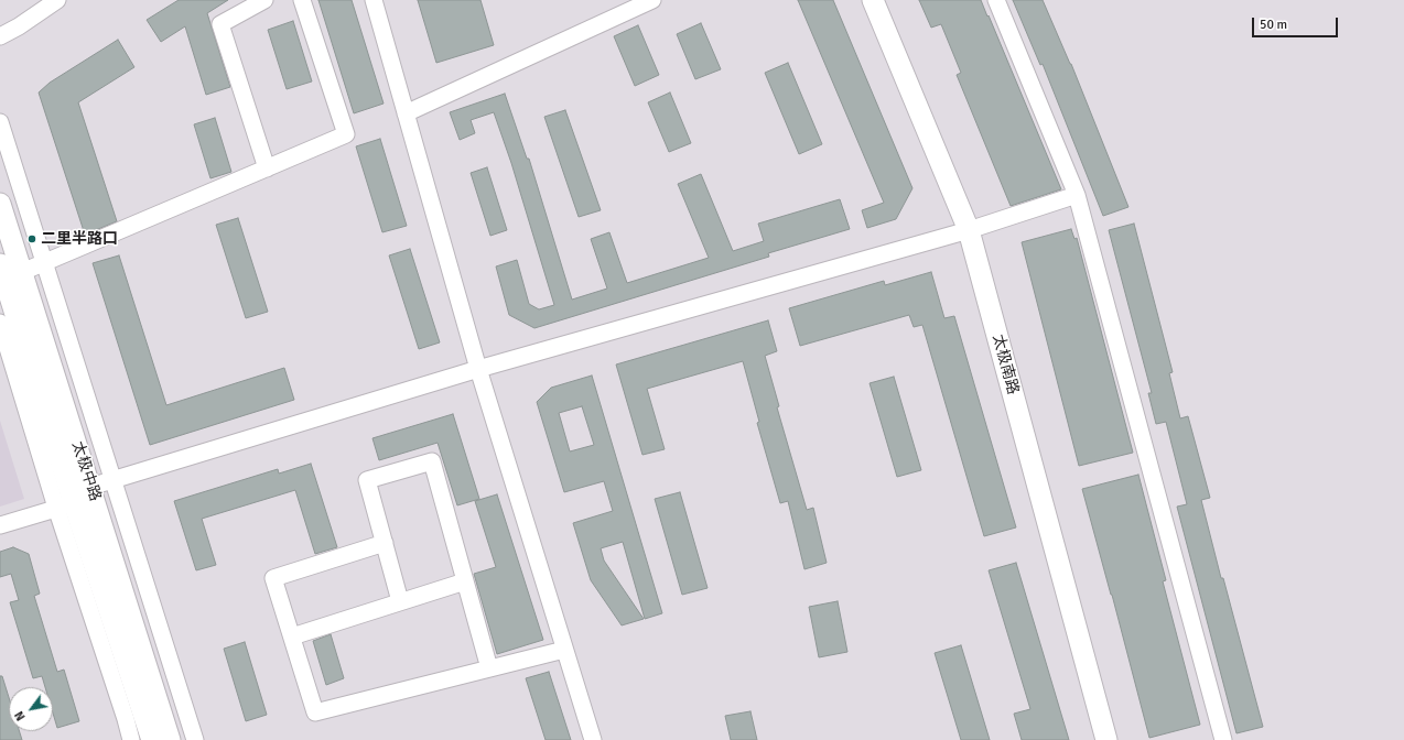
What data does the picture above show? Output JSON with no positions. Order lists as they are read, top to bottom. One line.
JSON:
{"streets":{"main road":["太极南路","太极中路"]},"places":["二里半路口"],"scale_bar":"50 m","north":"bottom left"}
